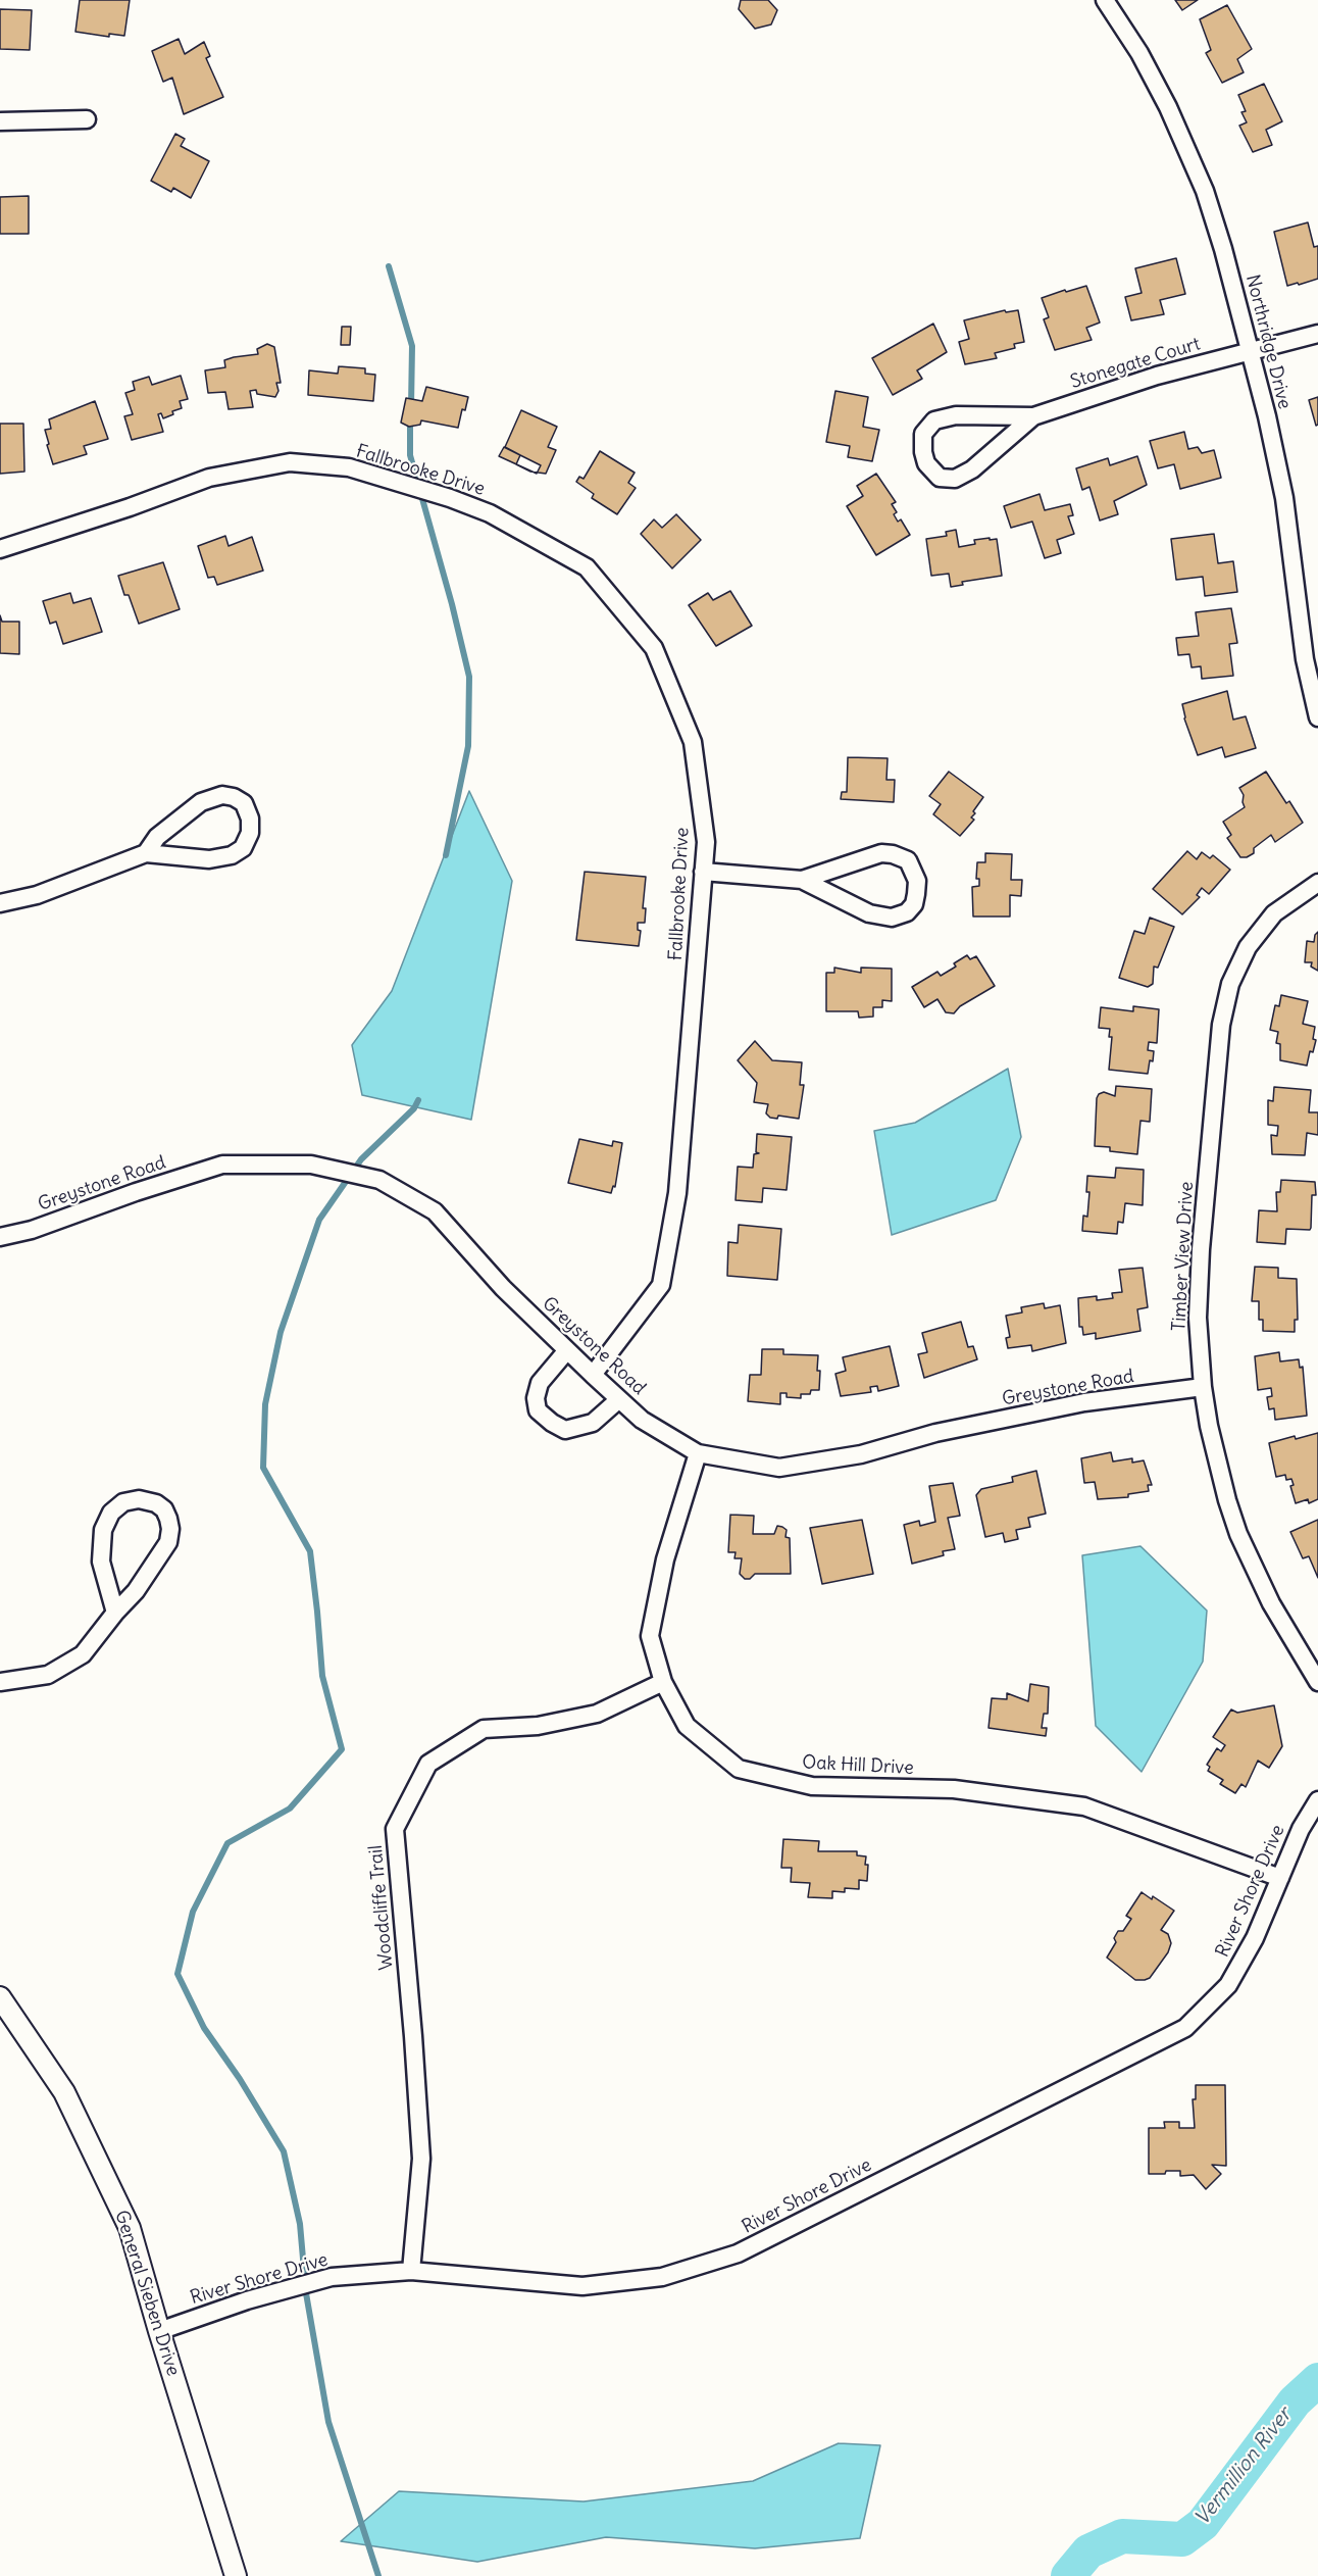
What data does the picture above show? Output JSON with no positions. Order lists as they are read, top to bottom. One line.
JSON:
{"streets":{"street":["Northridge Drive","Stonegate Court","Fallbrooke Drive","Greystone Road","Timber View Drive","Oak Hill Drive","River Shore Drive","Woodcliffe Trail","General Sieben Drive"]},"crossings":[["Northridge Drive","Stonegate Court"],["Fallbrooke Drive","Greystone Road"],["Greystone Road","Timber View Drive"],["Greystone Road","Oak Hill Drive"],["Oak Hill Drive","River Shore Drive"],["Oak Hill Drive","Woodcliffe Trail"],["River Shore Drive","Woodcliffe Trail"],["River Shore Drive","General Sieben Drive"]],"water":["Vermillion River"]}
